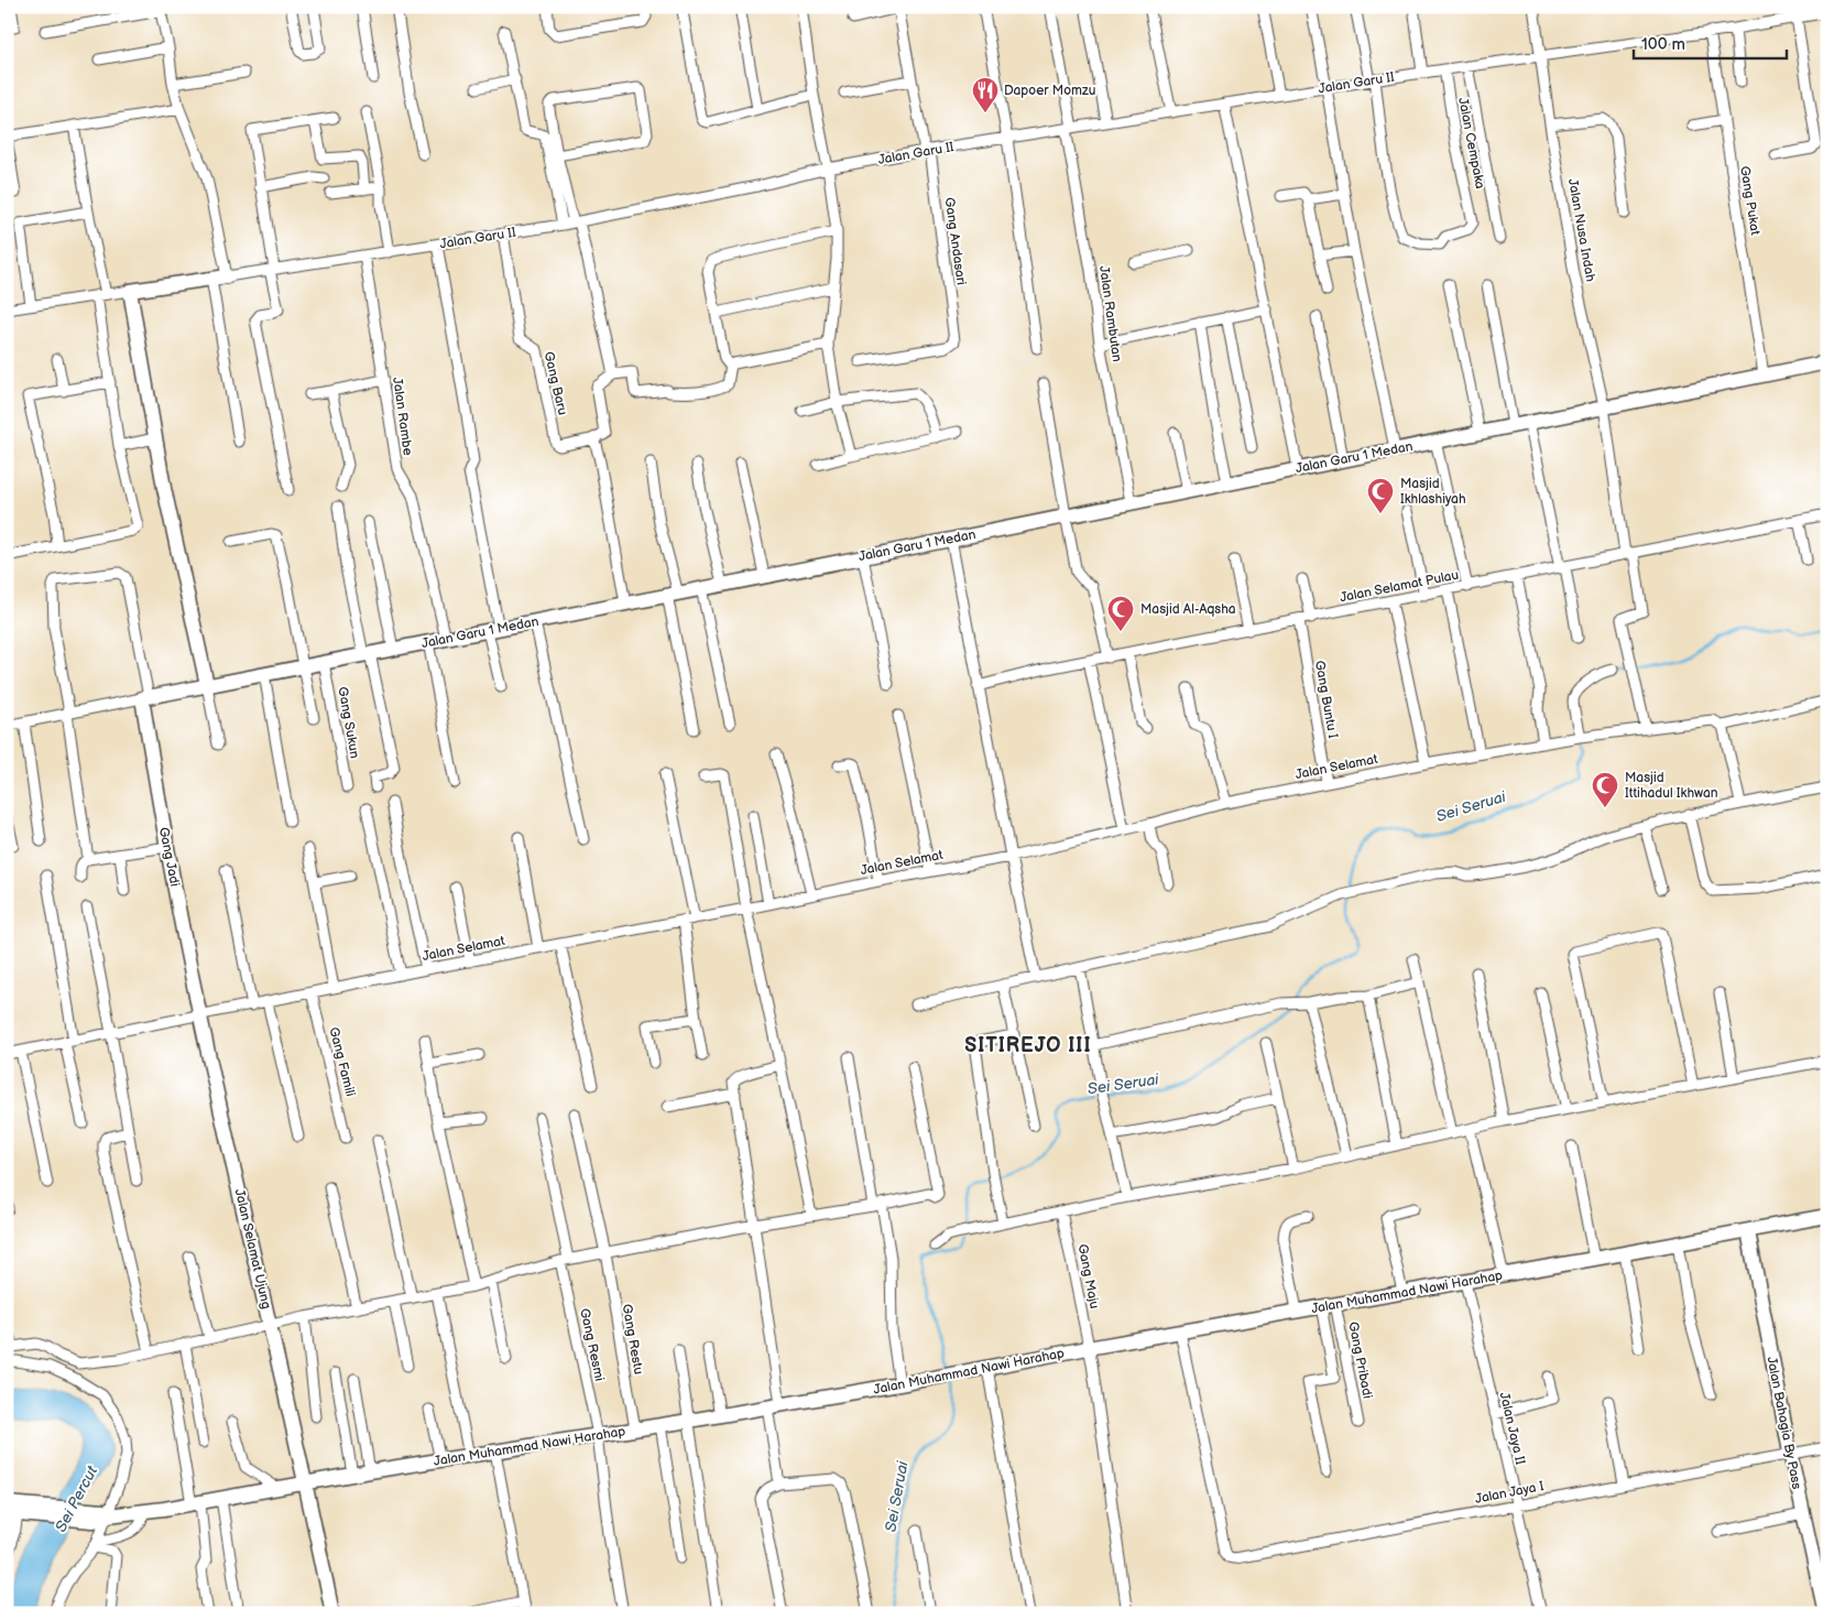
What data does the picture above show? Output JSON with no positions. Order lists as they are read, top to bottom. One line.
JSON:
{"streets":{"street":["Jalan Garu II","Jalan Cempaka","Gang Pukat","Jalan Nusa Indah","Gang Andasari","Jalan Rambutan","Gang Baru","Jalan Rambe","Jalan Garu 1 Medan","Jalan Selamat Pulau","Gang Buntu I","Gang Sukun","Jalan Selamat","Gang Jadi","Gang Famili","Jalan Selamat Ujung","Gang Maju","Jalan Muhammad Nawi Harahap","Gang Restu","Gang Resmi","Gang Pribadi","Jalan Bahagia By Pass","Jalan Jaya II","Jalan Jaya I"]},"crossings":[["Jalan Garu II","Jalan Cempaka"],["Jalan Garu II","Gang Pukat"],["Jalan Garu II","Jalan Nusa Indah"],["Jalan Garu II","Gang Andasari"],["Jalan Garu II","Jalan Rambutan"],["Jalan Garu II","Gang Baru"],["Jalan Garu II","Jalan Rambe"],["Gang Pukat","Jalan Garu 1 Medan"],["Jalan Nusa Indah","Jalan Garu 1 Medan"],["Jalan Nusa Indah","Jalan Selamat Pulau"],["Jalan Nusa Indah","Jalan Selamat"],["Jalan Rambutan","Jalan Garu 1 Medan"],["Jalan Rambe","Jalan Garu 1 Medan"],["Jalan Garu 1 Medan","Gang Sukun"],["Jalan Garu 1 Medan","Gang Jadi"],["Jalan Selamat Pulau","Gang Buntu I"],["Gang Buntu I","Jalan Selamat"],["Jalan Selamat","Gang Jadi"],["Jalan Selamat","Gang Famili"],["Jalan Selamat","Jalan Selamat Ujung"],["Gang Jadi","Jalan Selamat Ujung"],["Jalan Selamat Ujung","Jalan Muhammad Nawi Harahap"],["Gang Maju","Jalan Muhammad Nawi Harahap"],["Jalan Muhammad Nawi Harahap","Gang Restu"],["Jalan Muhammad Nawi Harahap","Gang Resmi"],["Jalan Muhammad Nawi Harahap","Gang Pribadi"],["Jalan Muhammad Nawi Harahap","Jalan Bahagia By Pass"],["Jalan Muhammad Nawi Harahap","Jalan Jaya II"],["Jalan Muhammad Nawi Harahap","Jalan Jaya I"],["Jalan Bahagia By Pass","Jalan Jaya I"],["Jalan Jaya II","Jalan Jaya I"]],"districts":["SITIREJO III"],"water":["Sei Seruai","Sei Percut"],"places":{"restaurant":["Dapoer Momzu"],"mosque":["Masjid Ikhlashiyah","Masjid Al-Aqsha","Masjid Ittihadul Ikhwan"]},"scale_bar":"100 m"}
